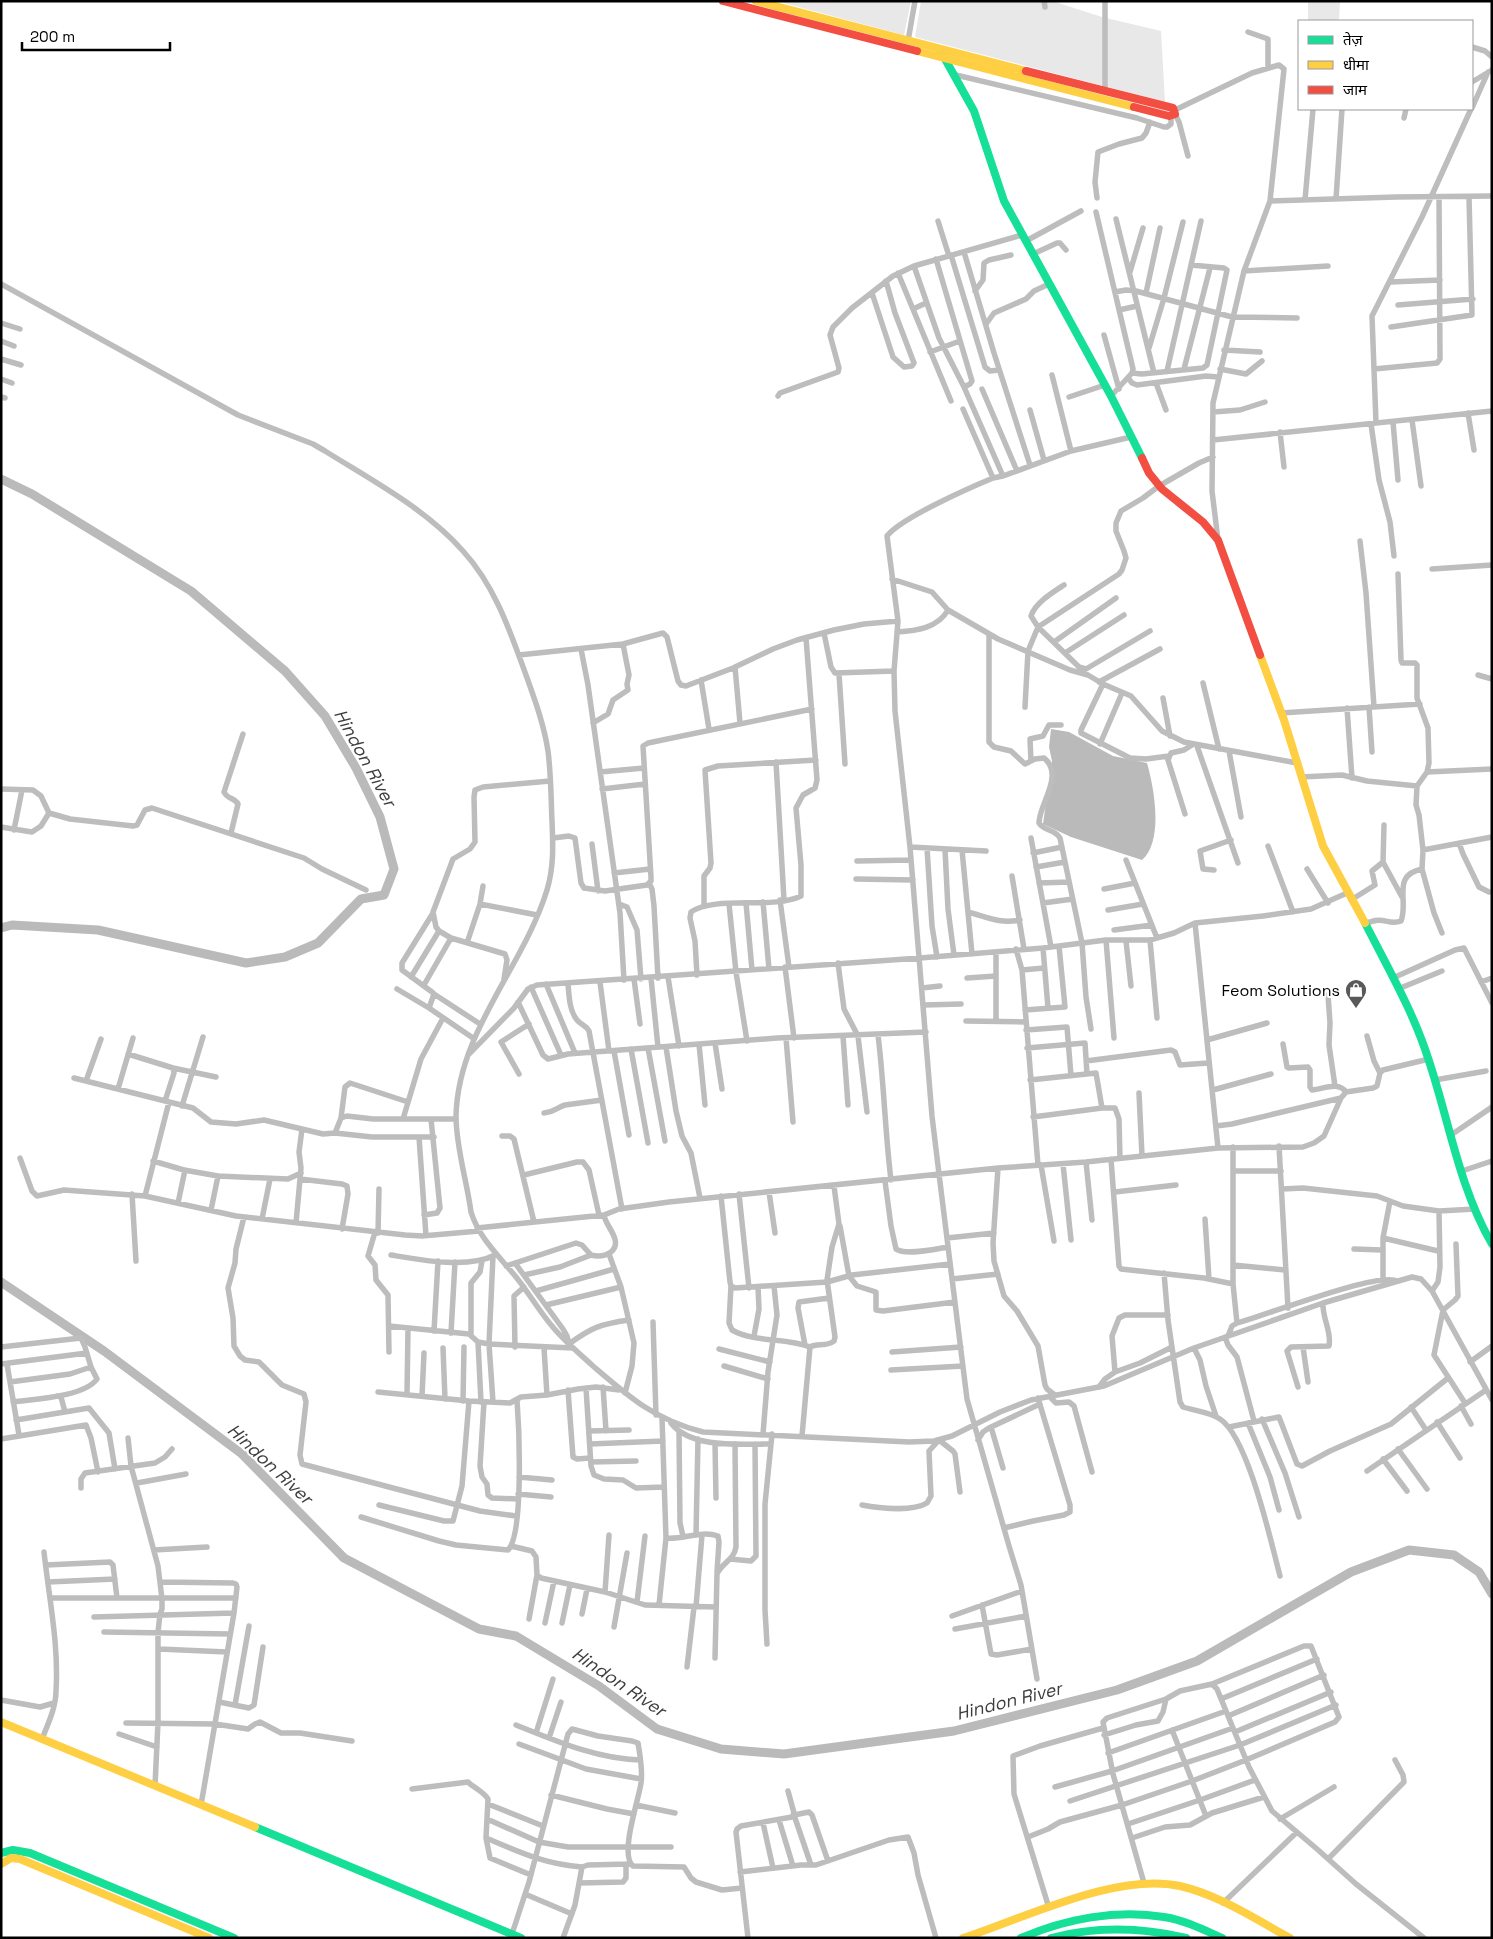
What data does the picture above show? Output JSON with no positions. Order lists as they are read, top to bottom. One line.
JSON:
{"water":["Hindon River"],"places":{"shop":["Feom Solutions"]},"legend":["तेज़","धीमा","जाम"],"scale_bar":"200 m"}
